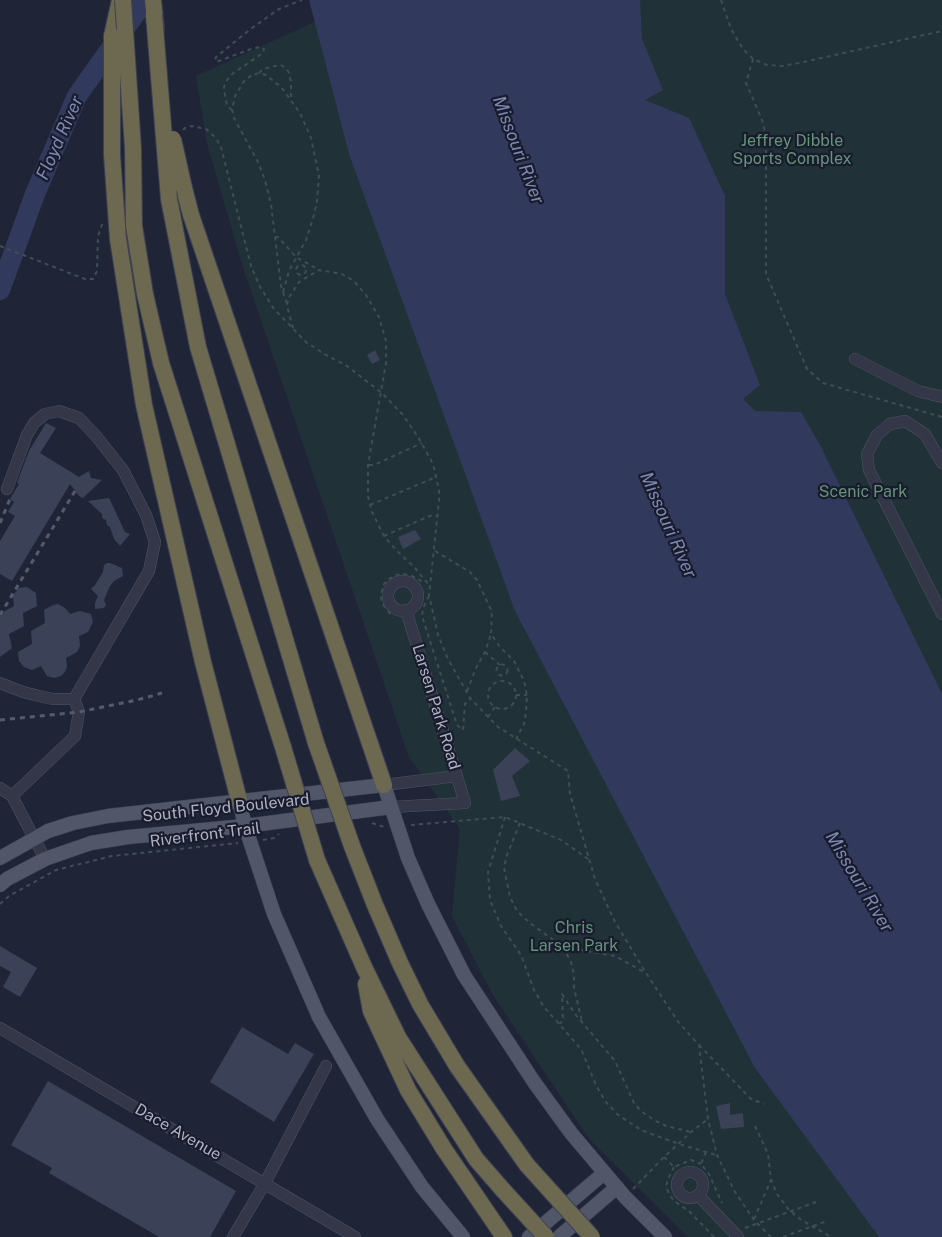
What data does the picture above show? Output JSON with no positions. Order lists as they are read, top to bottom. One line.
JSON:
{"streets":{"main road":["South Floyd Boulevard"],"street":["Larsen Park Road","Dace Avenue"],"path":["Riverfront Trail"]},"crossings":[["Larsen Park Road","South Floyd Boulevard"]],"water":["Floyd River","Missouri River"],"parks":["Jeffrey Dibble Sports Complex","Scenic Park","Chris Larsen Park"]}
